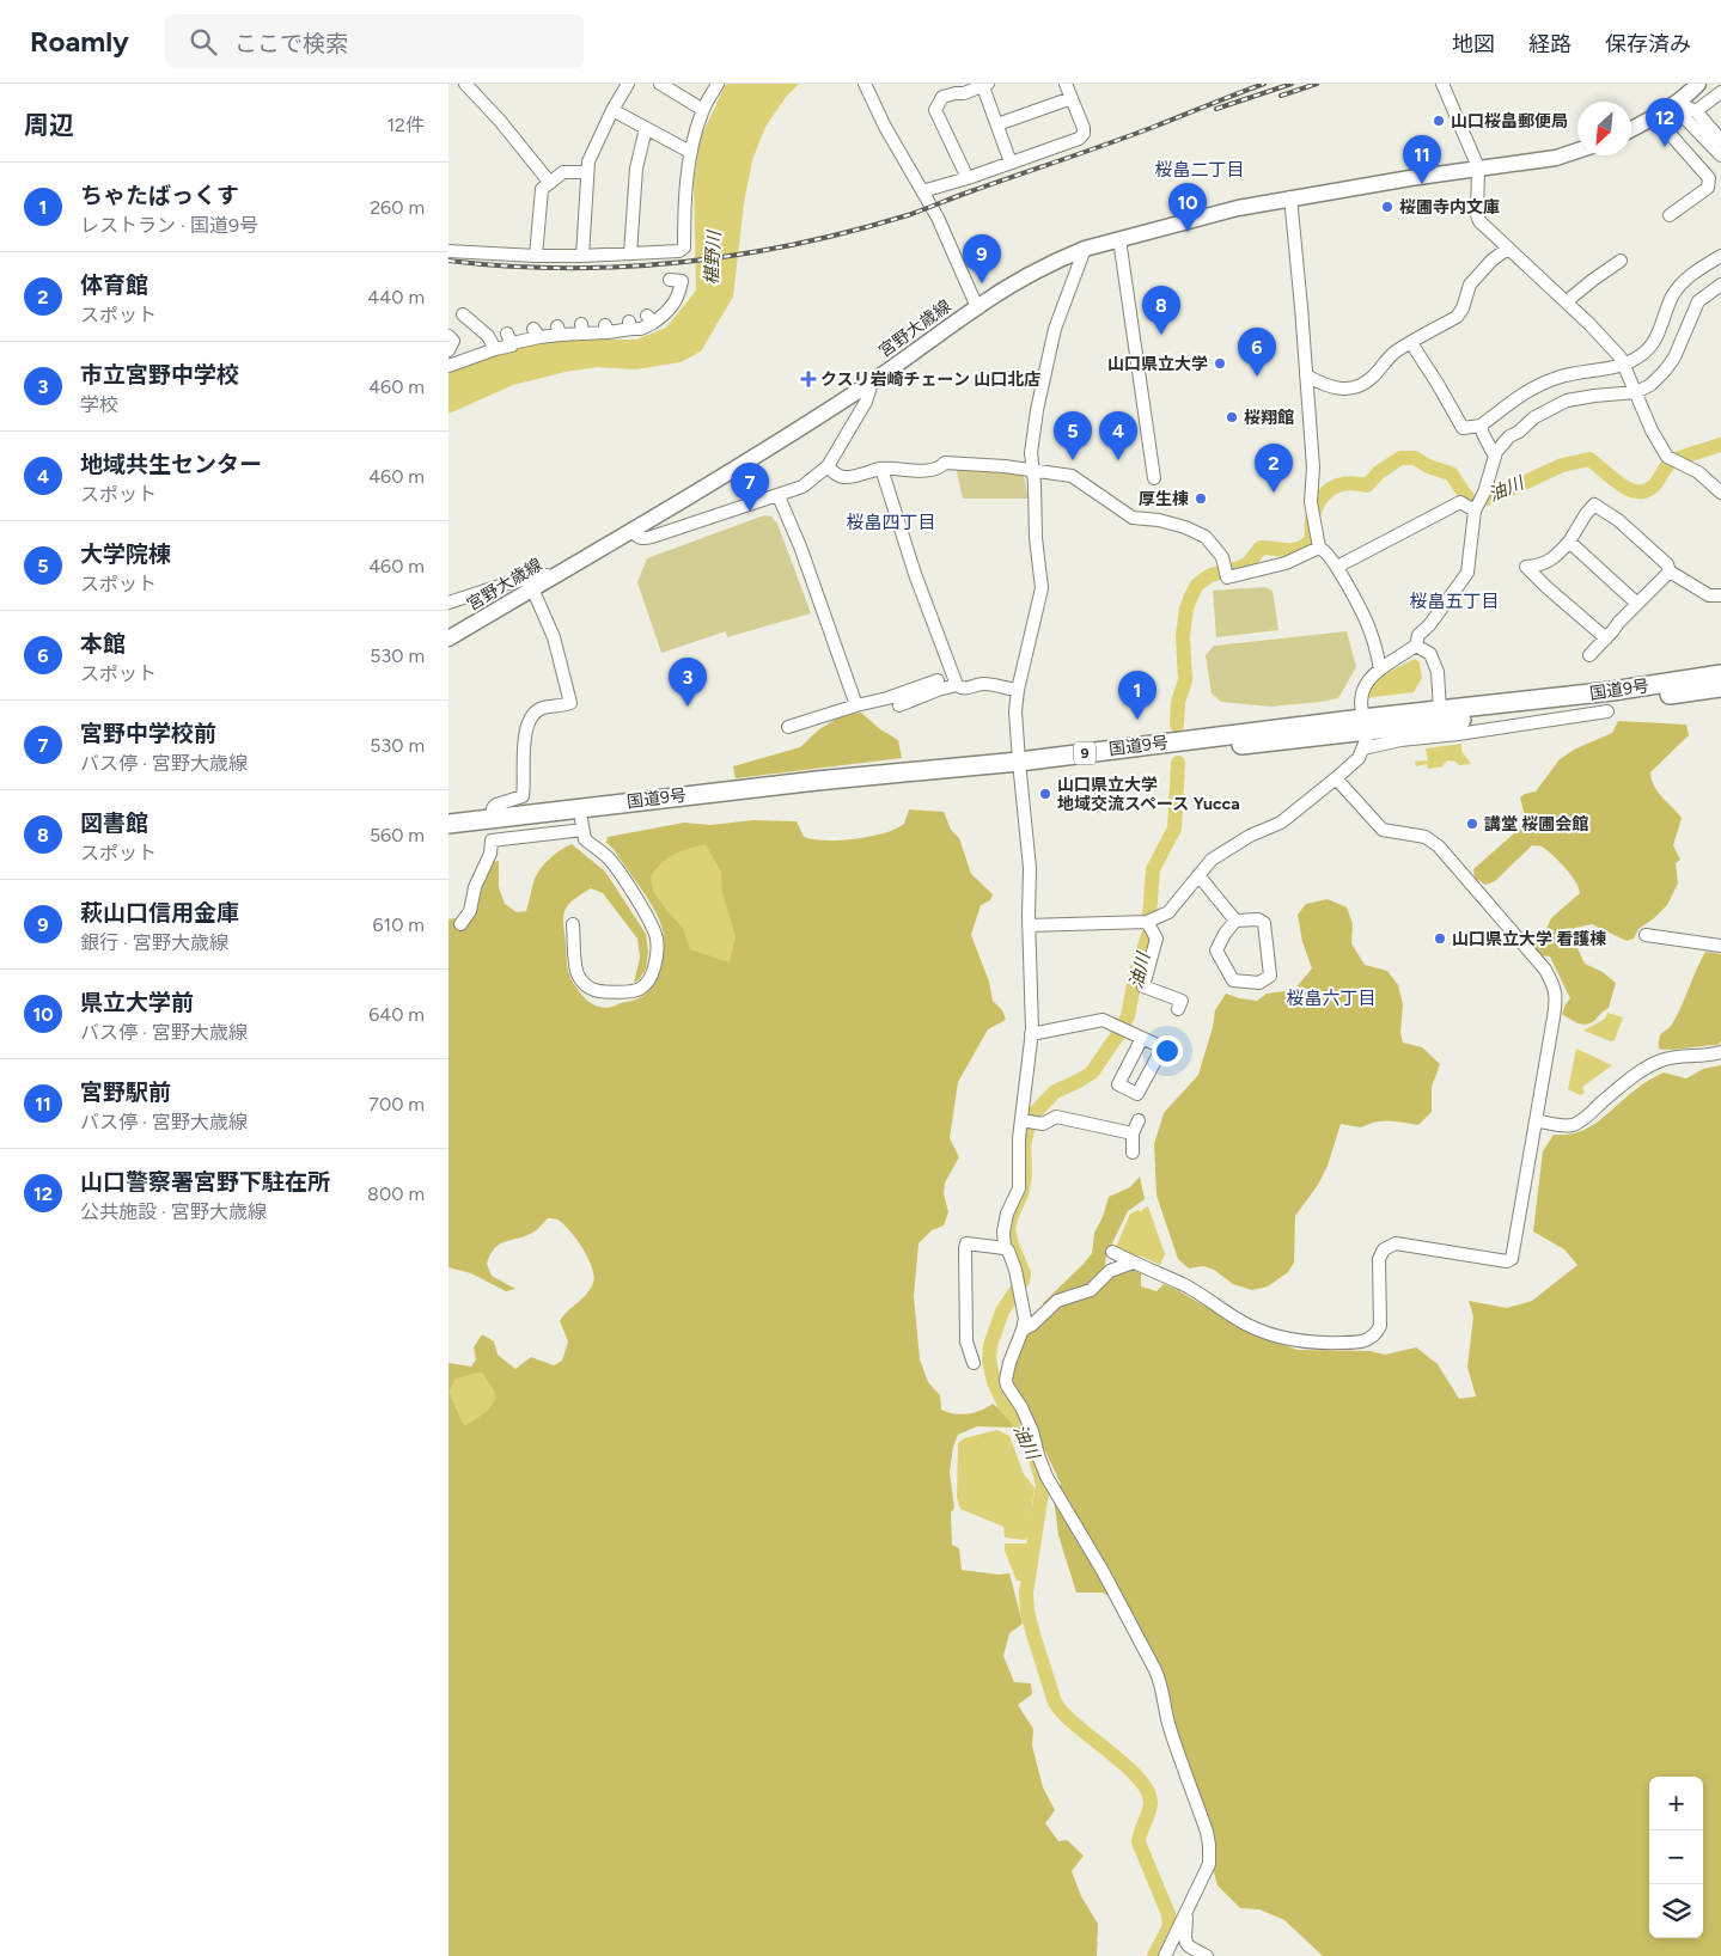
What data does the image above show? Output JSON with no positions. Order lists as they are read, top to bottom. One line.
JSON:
{"streets":{"highway":["国道9号","9"],"main road":["宮野大歳線"]},"districts":["桜畠二丁目","桜畠四丁目","桜畠五丁目","桜畠六丁目"],"water":["椹野川","油川"],"places":{"other":["山口桜畠郵便局","桜圃寺内文庫","山口県立大学","桜翔館","厚生棟","山口県立大学 地域交流スペース Yucca","講堂 桜圃会館","山口県立大学 看護棟"],"health":["クスリ岩崎チェーン 山口北店"]},"north":"bottom left","page":{"header":"Roamly","search":"ここで検索","nav":["地図","経路","保存済み"],"heading":["周辺","12件"],"pins":["12","11","10","9","8","6","4","5","2","7","3","1"],"list":[{"mark":"1","name":"ちゃたばっくす","note":"レストラン · 国道9号","value":"260 m"},{"mark":"2","name":"体育館","note":"スポット","value":"440 m"},{"mark":"3","name":"市立宮野中学校","note":"学校","value":"460 m"},{"mark":"4","name":"地域共生センター","note":"スポット","value":"460 m"},{"mark":"5","name":"大学院棟","note":"スポット","value":"460 m"},{"mark":"6","name":"本館","note":"スポット","value":"530 m"},{"mark":"7","name":"宮野中学校前","note":"バス停 · 宮野大歳線","value":"530 m"},{"mark":"8","name":"図書館","note":"スポット","value":"560 m"},{"mark":"9","name":"萩山口信用金庫","note":"銀行 · 宮野大歳線","value":"610 m"},{"mark":"10","name":"県立大学前","note":"バス停 · 宮野大歳線","value":"640 m"},{"mark":"11","name":"宮野駅前","note":"バス停 · 宮野大歳線","value":"700 m"},{"mark":"12","name":"山口警察署宮野下駐在所","note":"公共施設 · 宮野大歳線","value":"800 m"}],"map_buttons":["+","−"]}}
